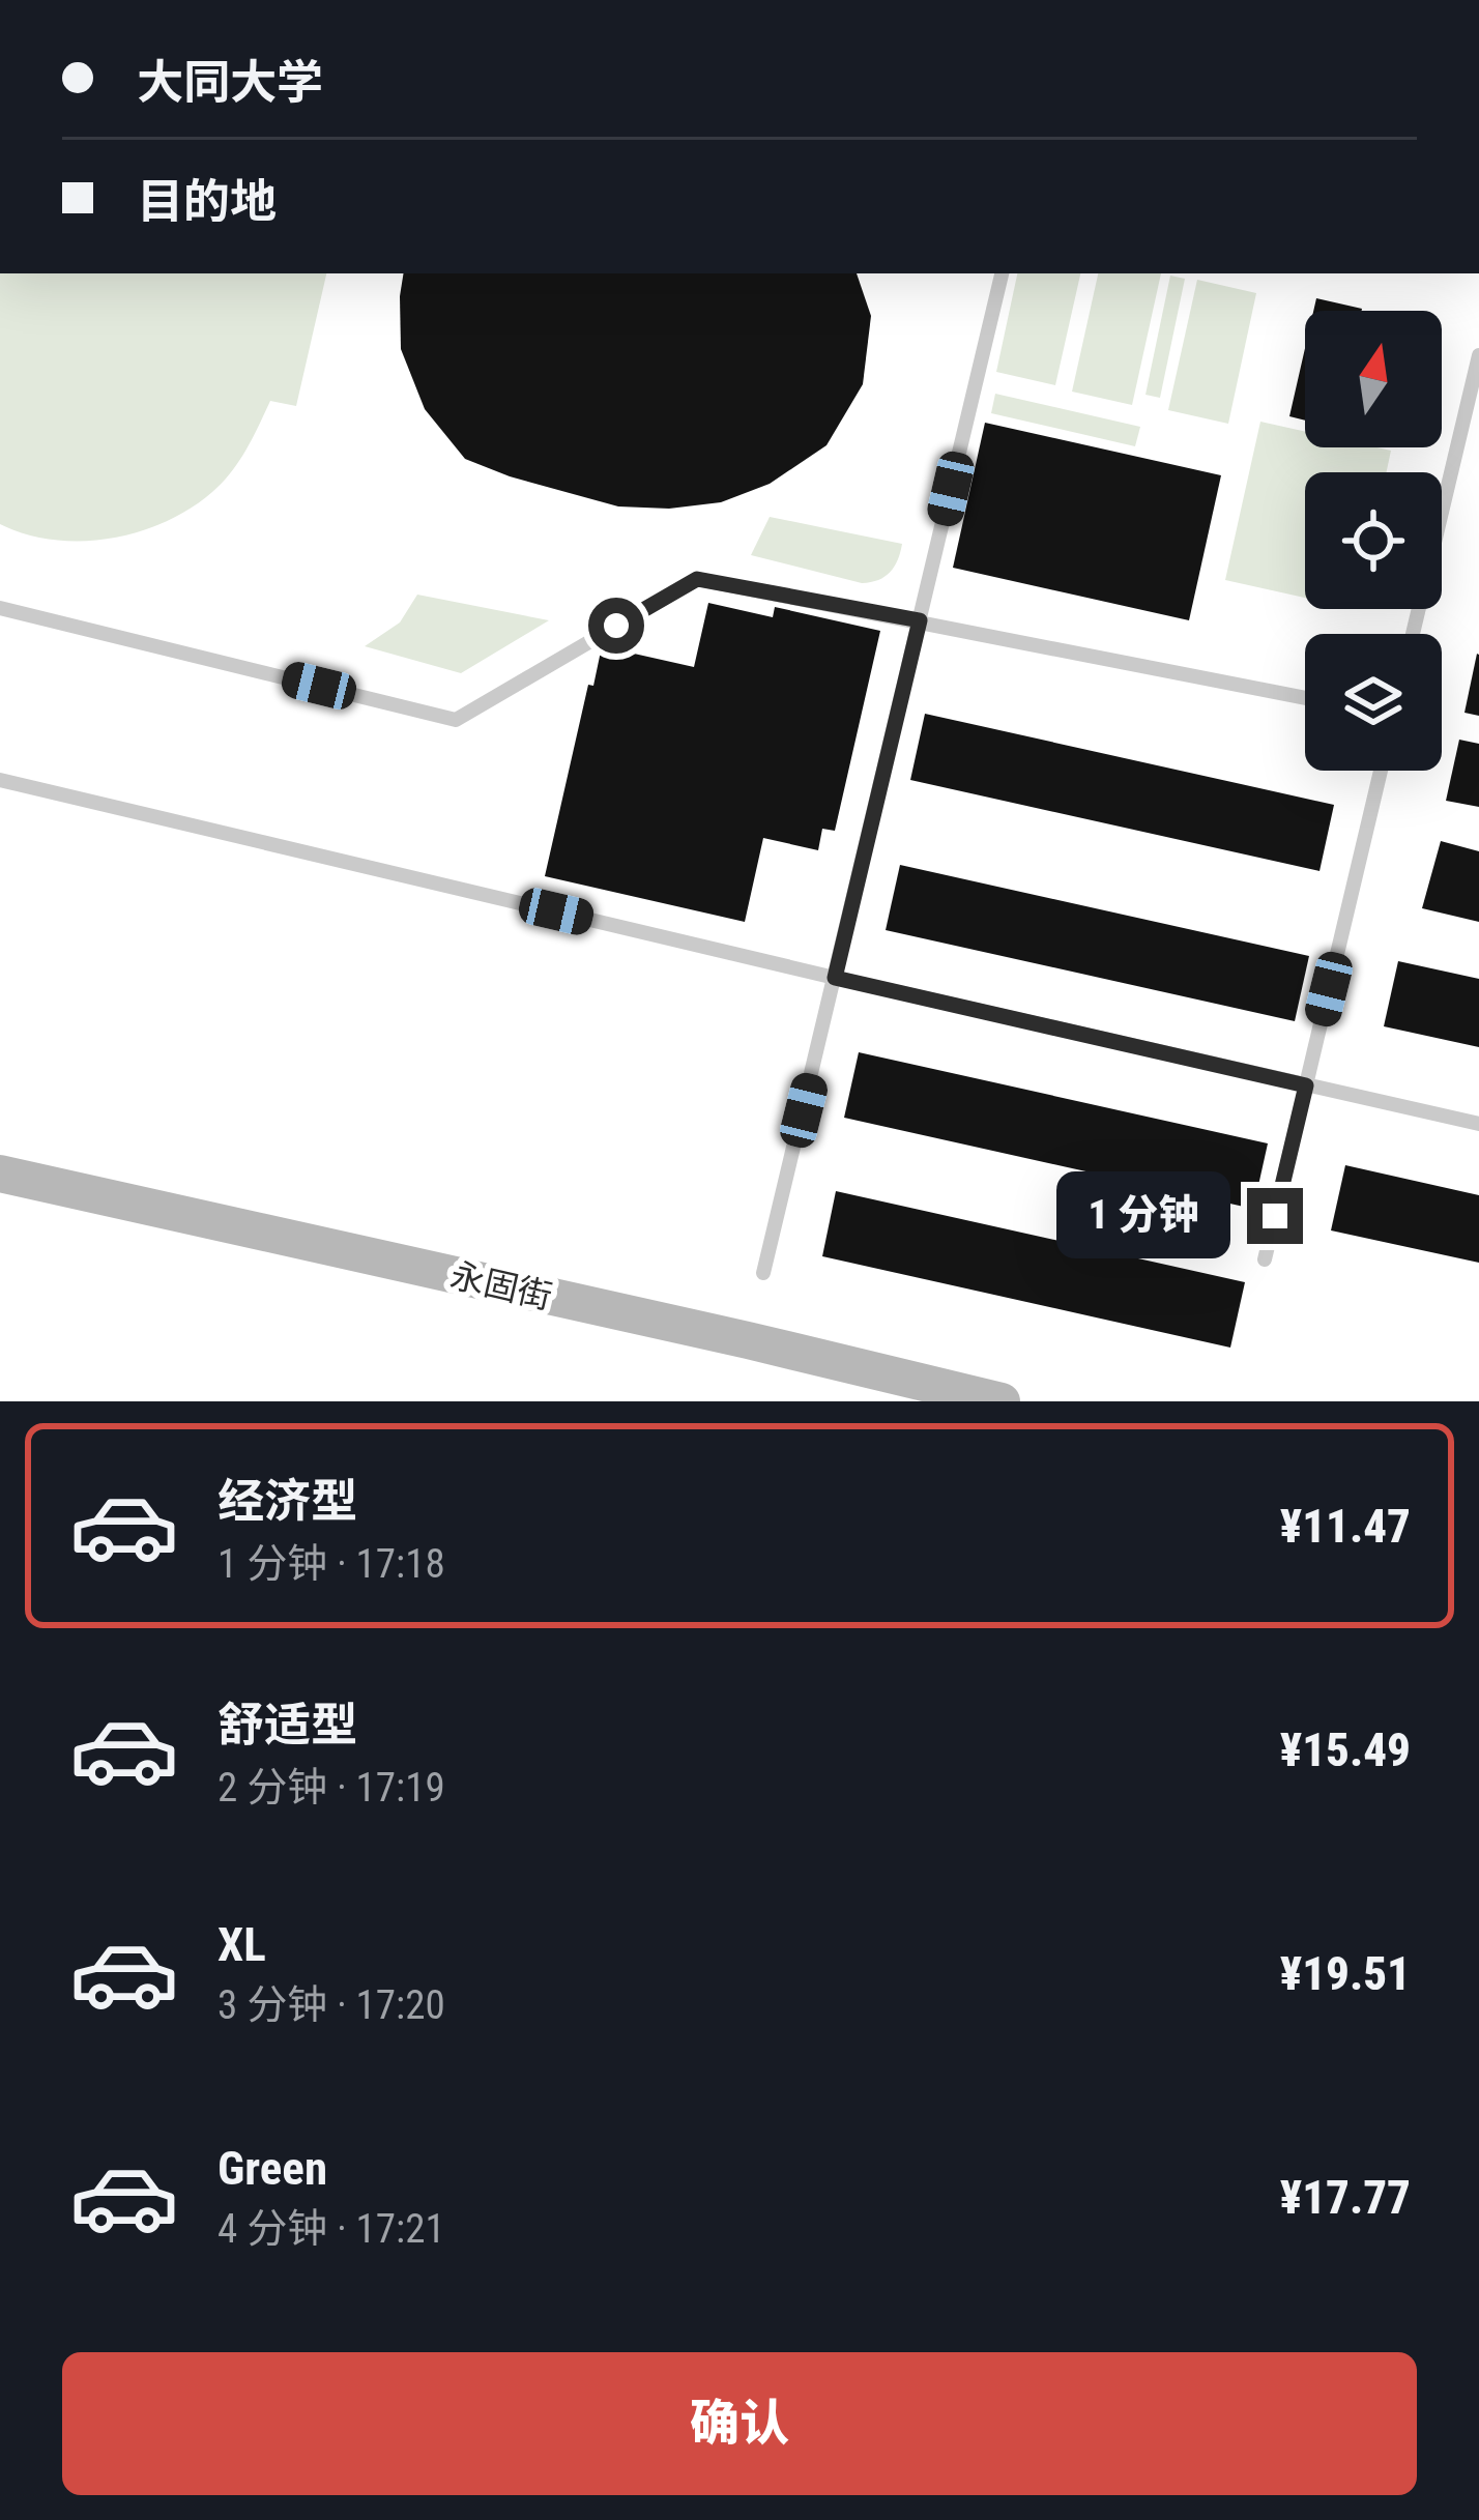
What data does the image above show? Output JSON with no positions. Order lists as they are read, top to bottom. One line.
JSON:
{"streets":{"main road":["永固街"]},"north":"top","page":{"banner":["大同大学","目的地"],"bubble":"1 分钟","list":[{"name":"经济型","note":"1 分钟 · 17:18","value":"¥11.47"},{"name":"舒适型","note":"2 分钟 · 17:19","value":"¥15.49"},{"name":"XL","note":"3 分钟 · 17:20","value":"¥19.51"},{"name":"Green","note":"4 分钟 · 17:21","value":"¥17.77"}],"buttons":"确认"}}
